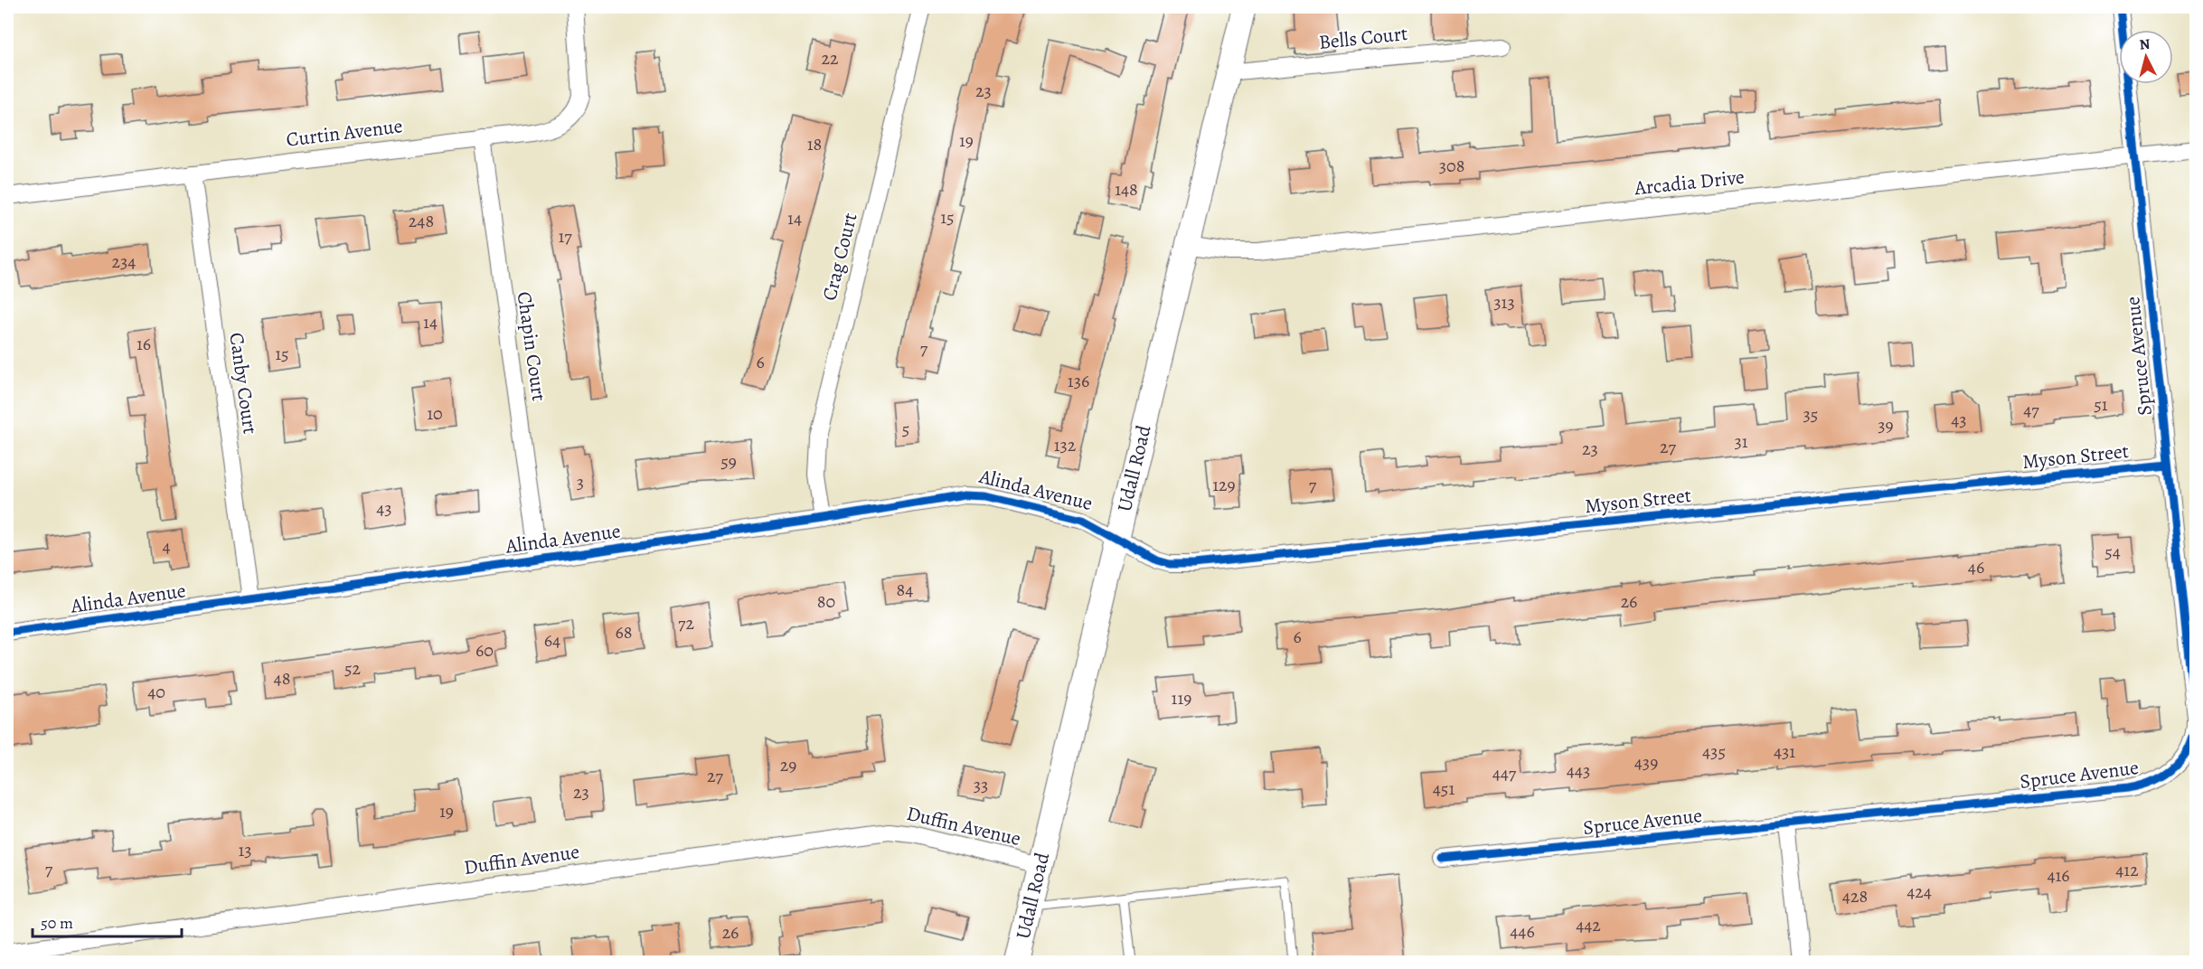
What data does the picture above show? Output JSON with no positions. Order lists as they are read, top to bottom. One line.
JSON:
{"streets":{"main road":["Udall Road"],"street":["Bells Court","Curtin Avenue","Arcadia Drive","Crag Court","Chapin Court","Spruce Avenue","Canby Court","Myson Street","Alinda Avenue","Duffin Avenue"]},"crossings":[["Bells Court","Udall Road"],["Curtin Avenue","Chapin Court"],["Curtin Avenue","Canby Court"],["Arcadia Drive","Spruce Avenue"],["Arcadia Drive","Udall Road"],["Crag Court","Alinda Avenue"],["Chapin Court","Alinda Avenue"],["Spruce Avenue","Myson Street"],["Canby Court","Alinda Avenue"],["Myson Street","Udall Road"],["Myson Street","Alinda Avenue"],["Udall Road","Alinda Avenue"],["Udall Road","Duffin Avenue"]],"house_numbers":["22","23","19","18","308","148","15","14","248","17","234","313","14","16","7","15","6","136","51","47","10","35","43","39","5","31","132","27","23","59","3","129","7","43","4","54","46","84","80","26","72","68","6","64","60","52","48","40","119","435","431","439","29","443","447","27","33","451","23","19","13","7","412","416","424","428","442","446","26"],"scale_bar":"50 m","north":"top"}
